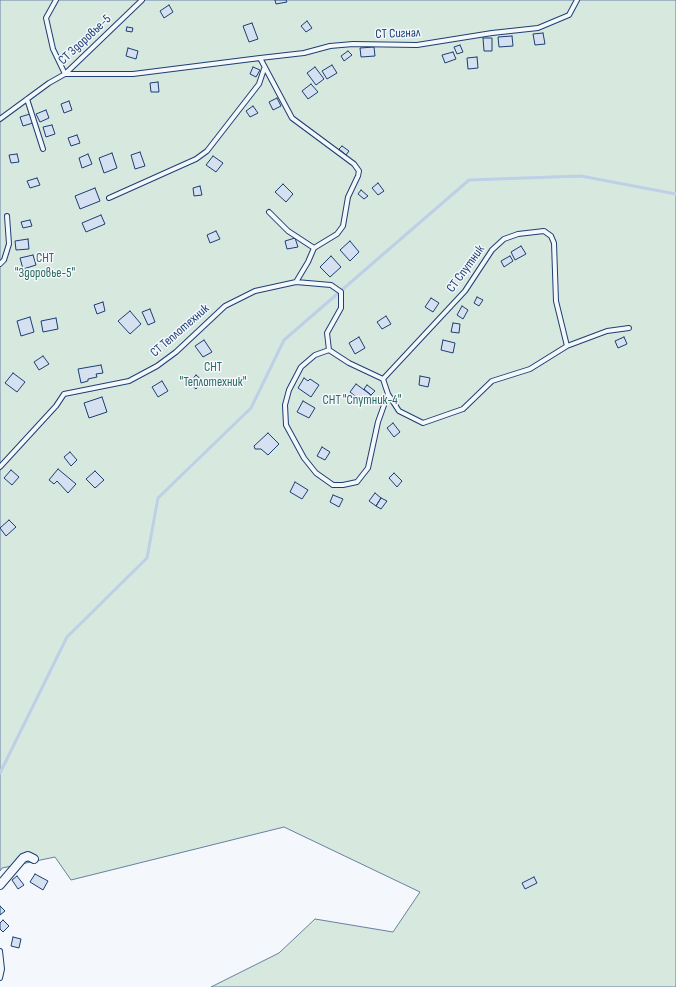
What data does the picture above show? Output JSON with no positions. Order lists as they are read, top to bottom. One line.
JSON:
{"streets":{"lane":["СТ Сигнал","СТ Здоровье-5","СТ Спутник","СТ Теплотехник"]},"crossings":[["СТ Сигнал","СТ Здоровье-5"],["СТ Спутник","СТ Теплотехник"]],"parks":["СНТ \"Здоровье-5\"","СНТ \"Теплотехник\"","СНТ \"Спутник-4\""]}
